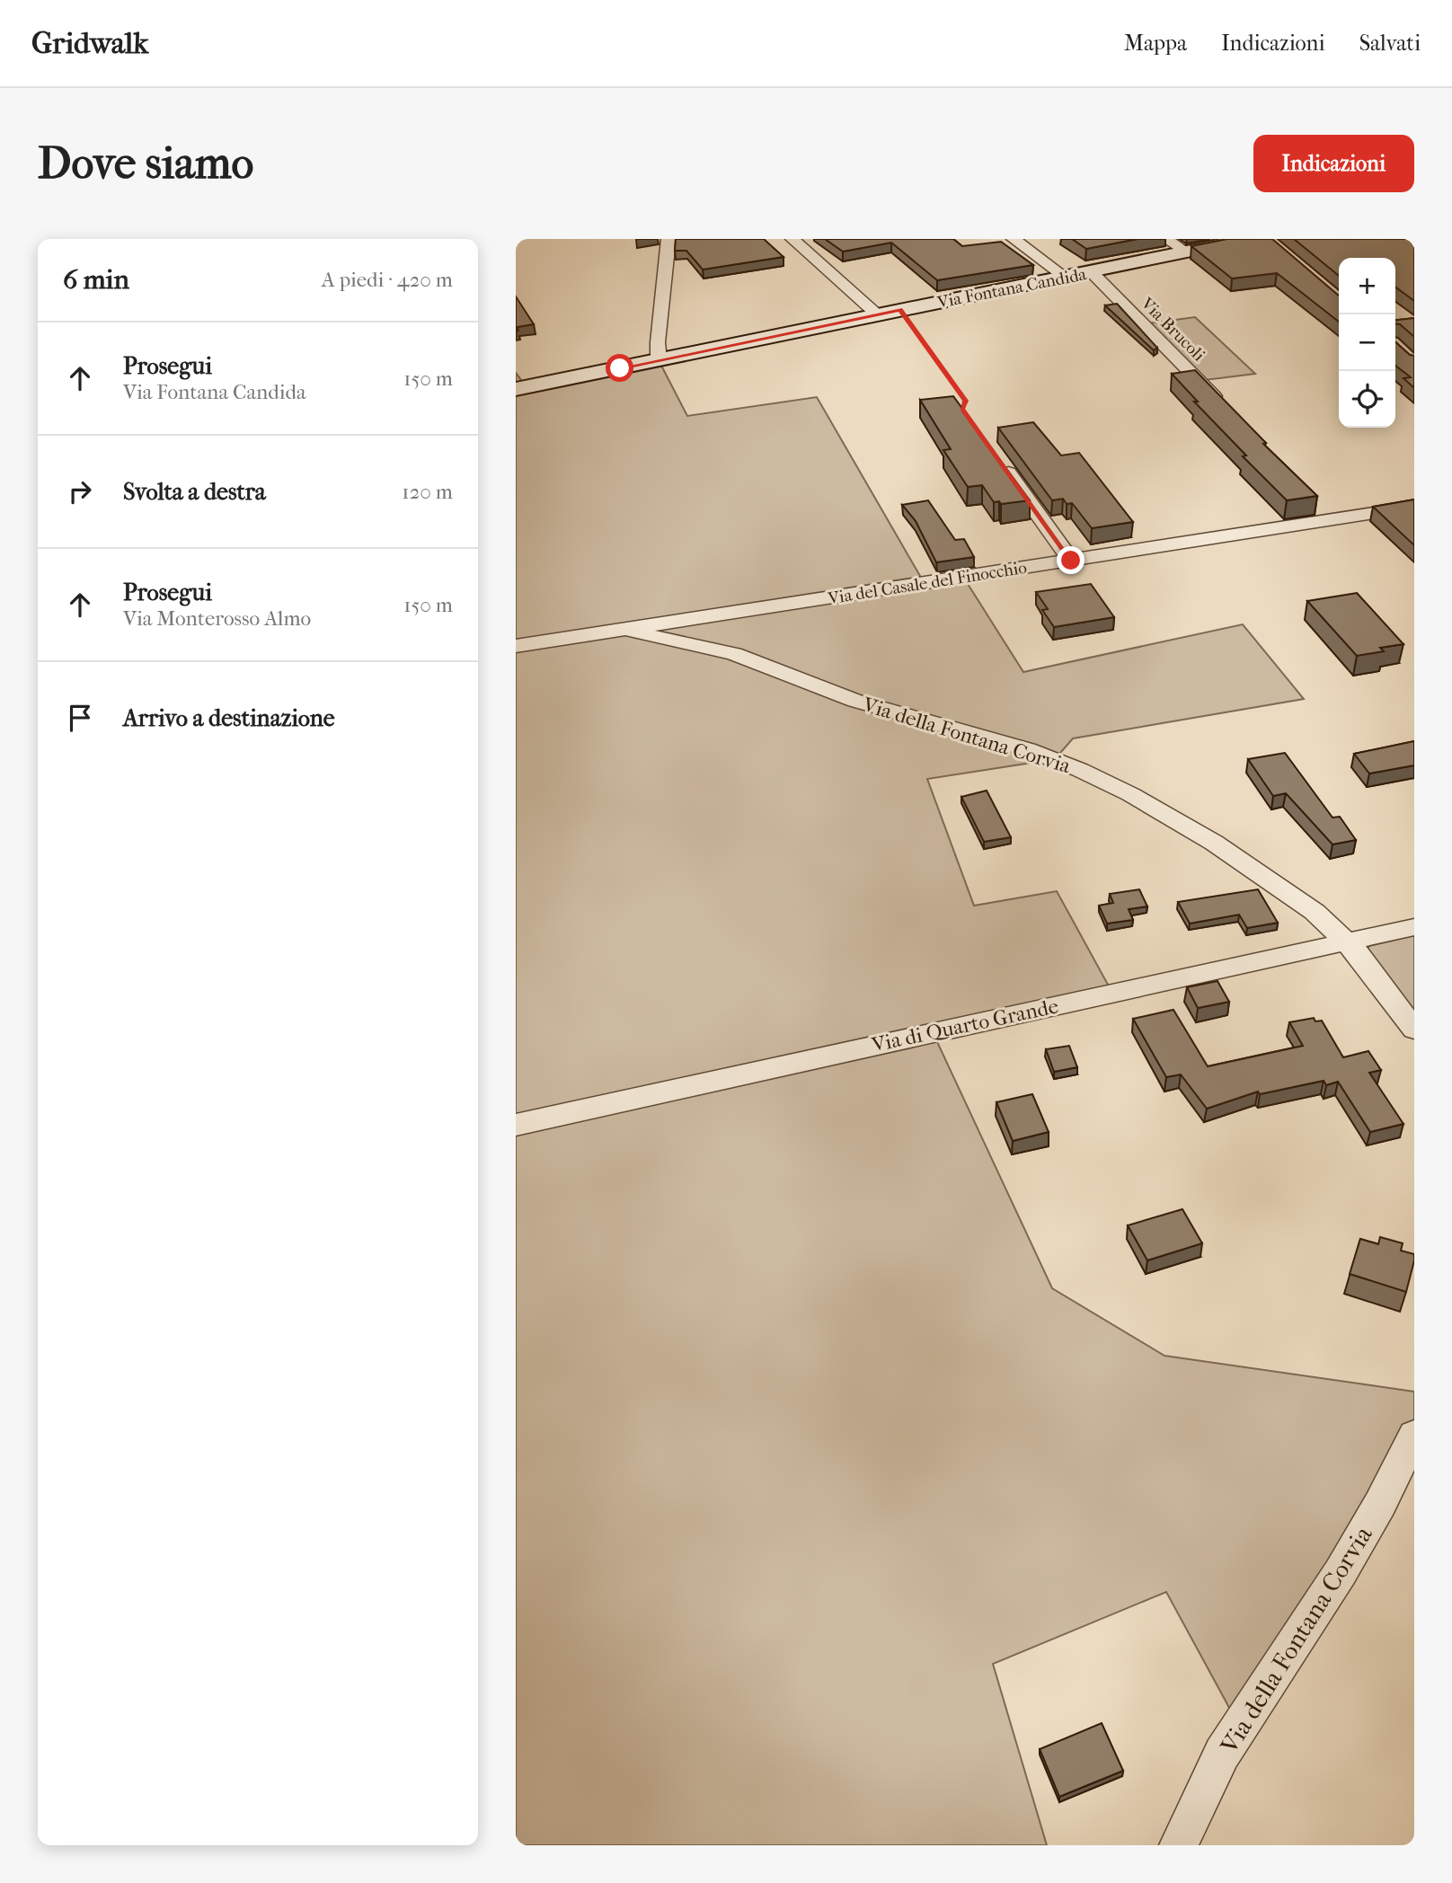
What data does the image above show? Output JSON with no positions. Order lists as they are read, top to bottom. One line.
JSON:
{"streets":{"main road":["Via Fontana Candida"],"street":["Via Brucoli","Via del Casale del Finocchio","Via della Fontana Corvia","Via di Quarto Grande"]},"crossings":[["Via Fontana Candida","Via Brucoli"],["Via del Casale del Finocchio","Via della Fontana Corvia"],["Via della Fontana Corvia","Via di Quarto Grande"]],"page":{"header":"Gridwalk","nav":["Mappa","Indicazioni","Salvati"],"buttons":"Indicazioni","title":"Dove siamo","heading":["6 min","A piedi · 420 m"],"map_buttons":["+","−"],"list":[["Prosegui","Via Fontana Candida","150 m"],["Svolta a destra","120 m"],["Prosegui","Via Monterosso Almo","150 m"],"Arrivo a destinazione"]}}
